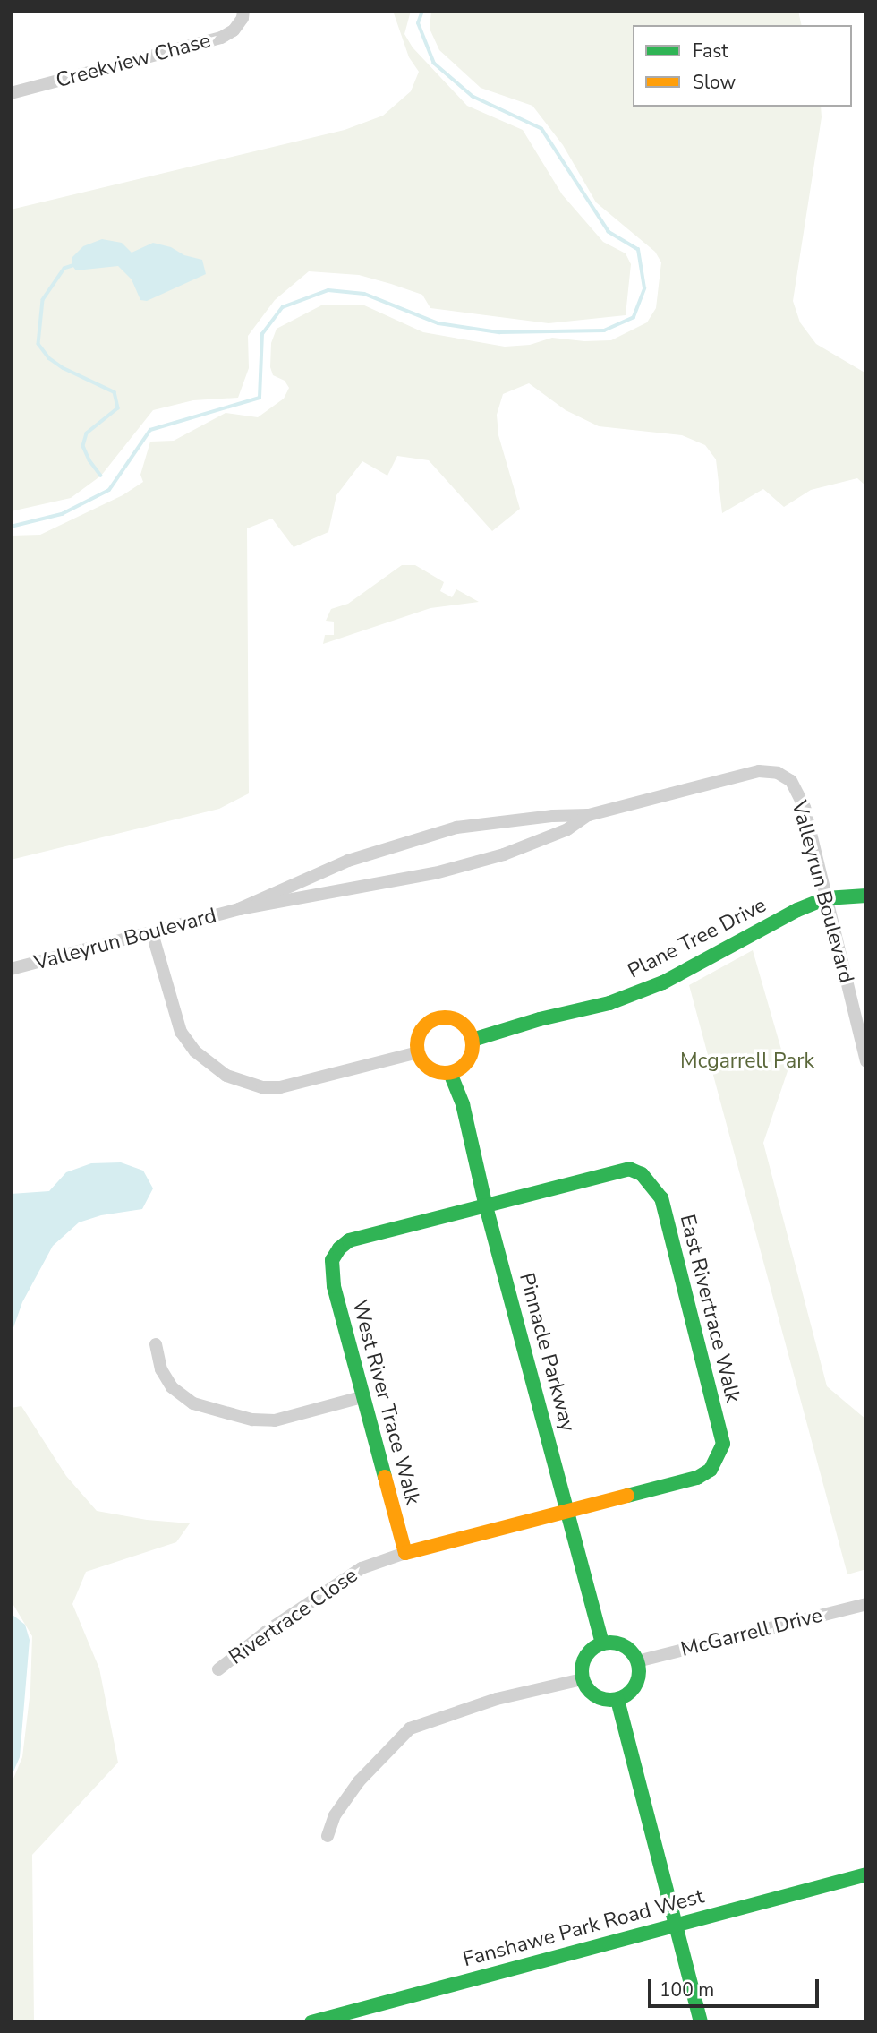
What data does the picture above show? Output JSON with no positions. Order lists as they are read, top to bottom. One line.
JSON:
{"streets":{"street":["Creekview Chase","Valleyrun Boulevard","Plane Tree Drive","East Rivertrace Walk","Pinnacle Parkway","West River Trace Walk","Rivertrace Close","McGarrell Drive","Fanshawe Park Road West"]},"crossings":[["Valleyrun Boulevard","Plane Tree Drive"],["Plane Tree Drive","Pinnacle Parkway"],["East Rivertrace Walk","Pinnacle Parkway"],["East Rivertrace Walk","West River Trace Walk"],["Pinnacle Parkway","West River Trace Walk"],["Pinnacle Parkway","McGarrell Drive"],["West River Trace Walk","Rivertrace Close"]],"parks":["Mcgarrell Park"],"legend":["Fast","Slow"],"scale_bar":"100 m"}
